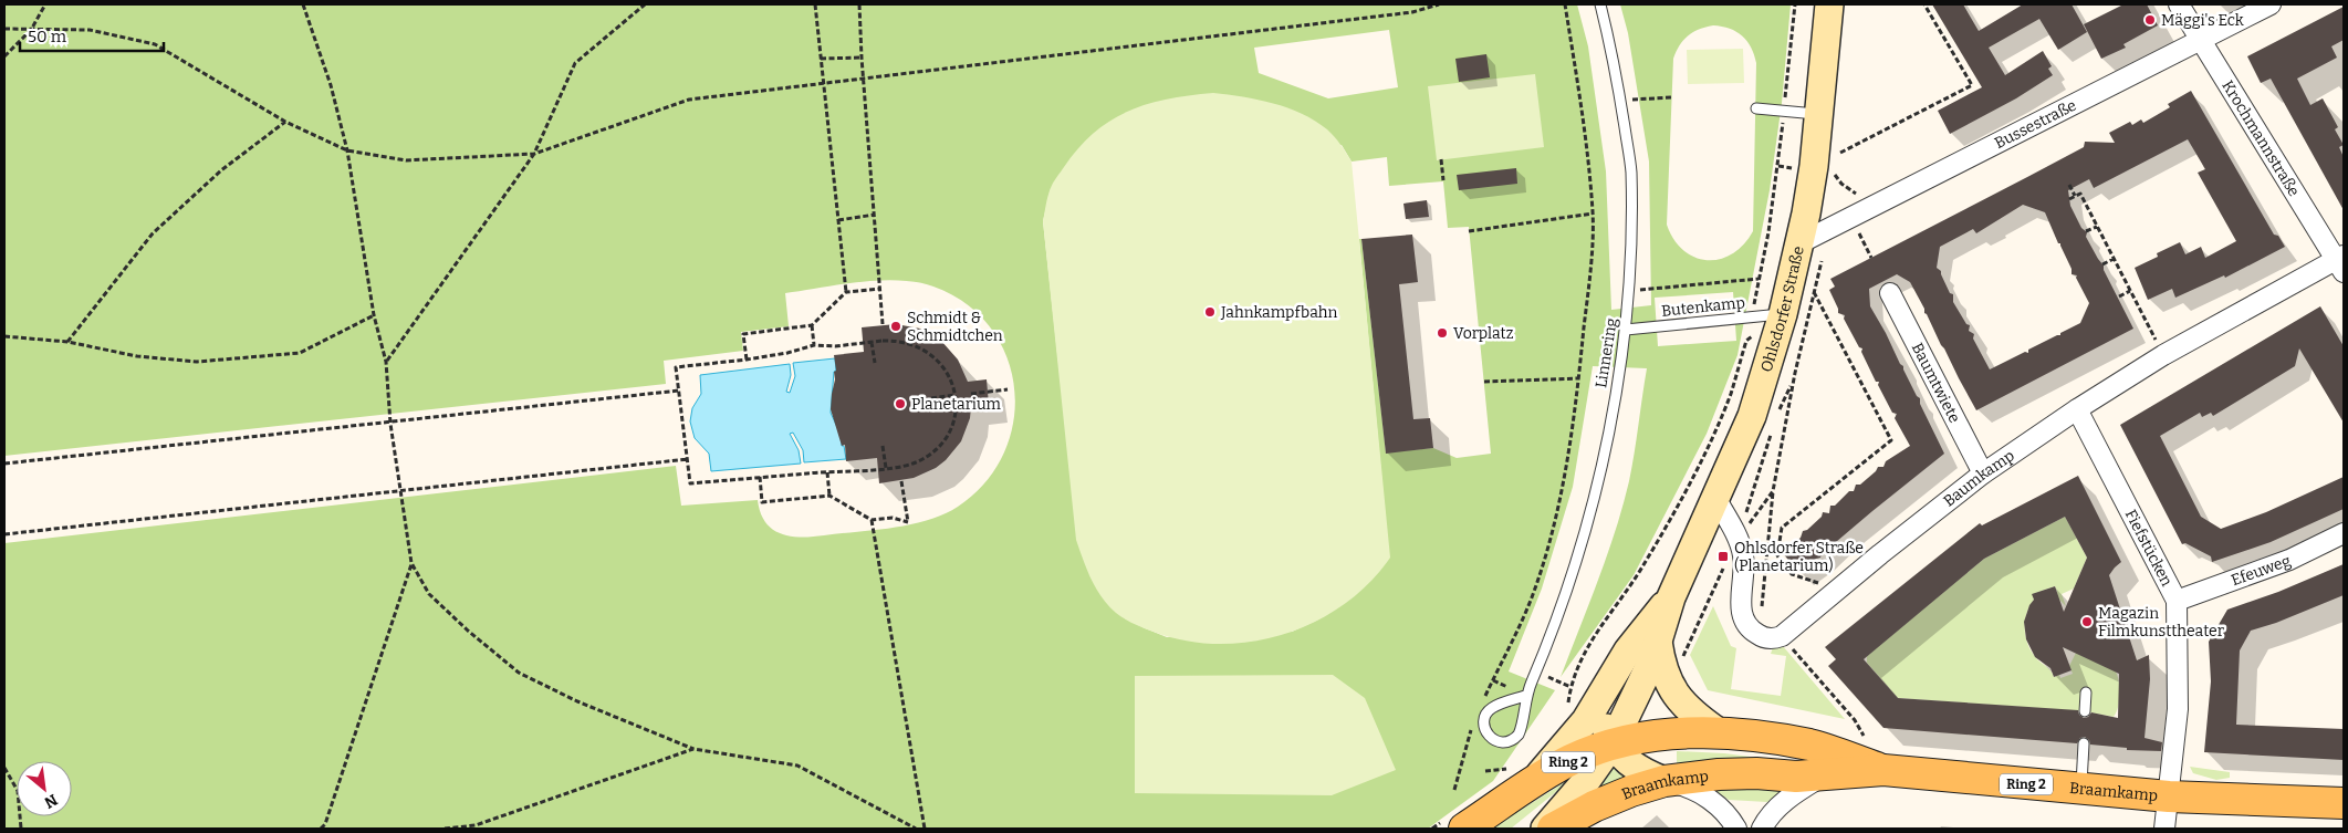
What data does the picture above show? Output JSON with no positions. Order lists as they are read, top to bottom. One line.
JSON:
{"streets":{"main road":["Ring 2","Braamkamp"],"street":["Bussestraße","Krochmannstraße","Ohlsdorfer Straße","Baumtwiete","Baumkamp","Fiefstücken","Efeuweg"],"lane":["Butenkamp","Linnering"]},"crossings":[["Bussestraße","Krochmannstraße"],["Bussestraße","Ohlsdorfer Straße"],["Krochmannstraße","Baumkamp"],["Butenkamp","Ohlsdorfer Straße"],["Butenkamp","Linnering"],["Ohlsdorfer Straße","Baumkamp"],["Ohlsdorfer Straße","Ring 2"],["Ohlsdorfer Straße","Braamkamp"],["Baumtwiete","Baumkamp"],["Baumkamp","Fiefstücken"],["Fiefstücken","Efeuweg"],["Fiefstücken","Braamkamp"],["Ring 2","Braamkamp"]],"places":{"other":["Mäggi's Eck","Jahnkampfbahn","Schmidt & Schmidtchen","Vorplatz","Planetarium","Magazin Filmkunsttheater"],"transit":["Ohlsdorfer Straße (Planetarium)"]},"scale_bar":"50 m","north":"bottom right"}
